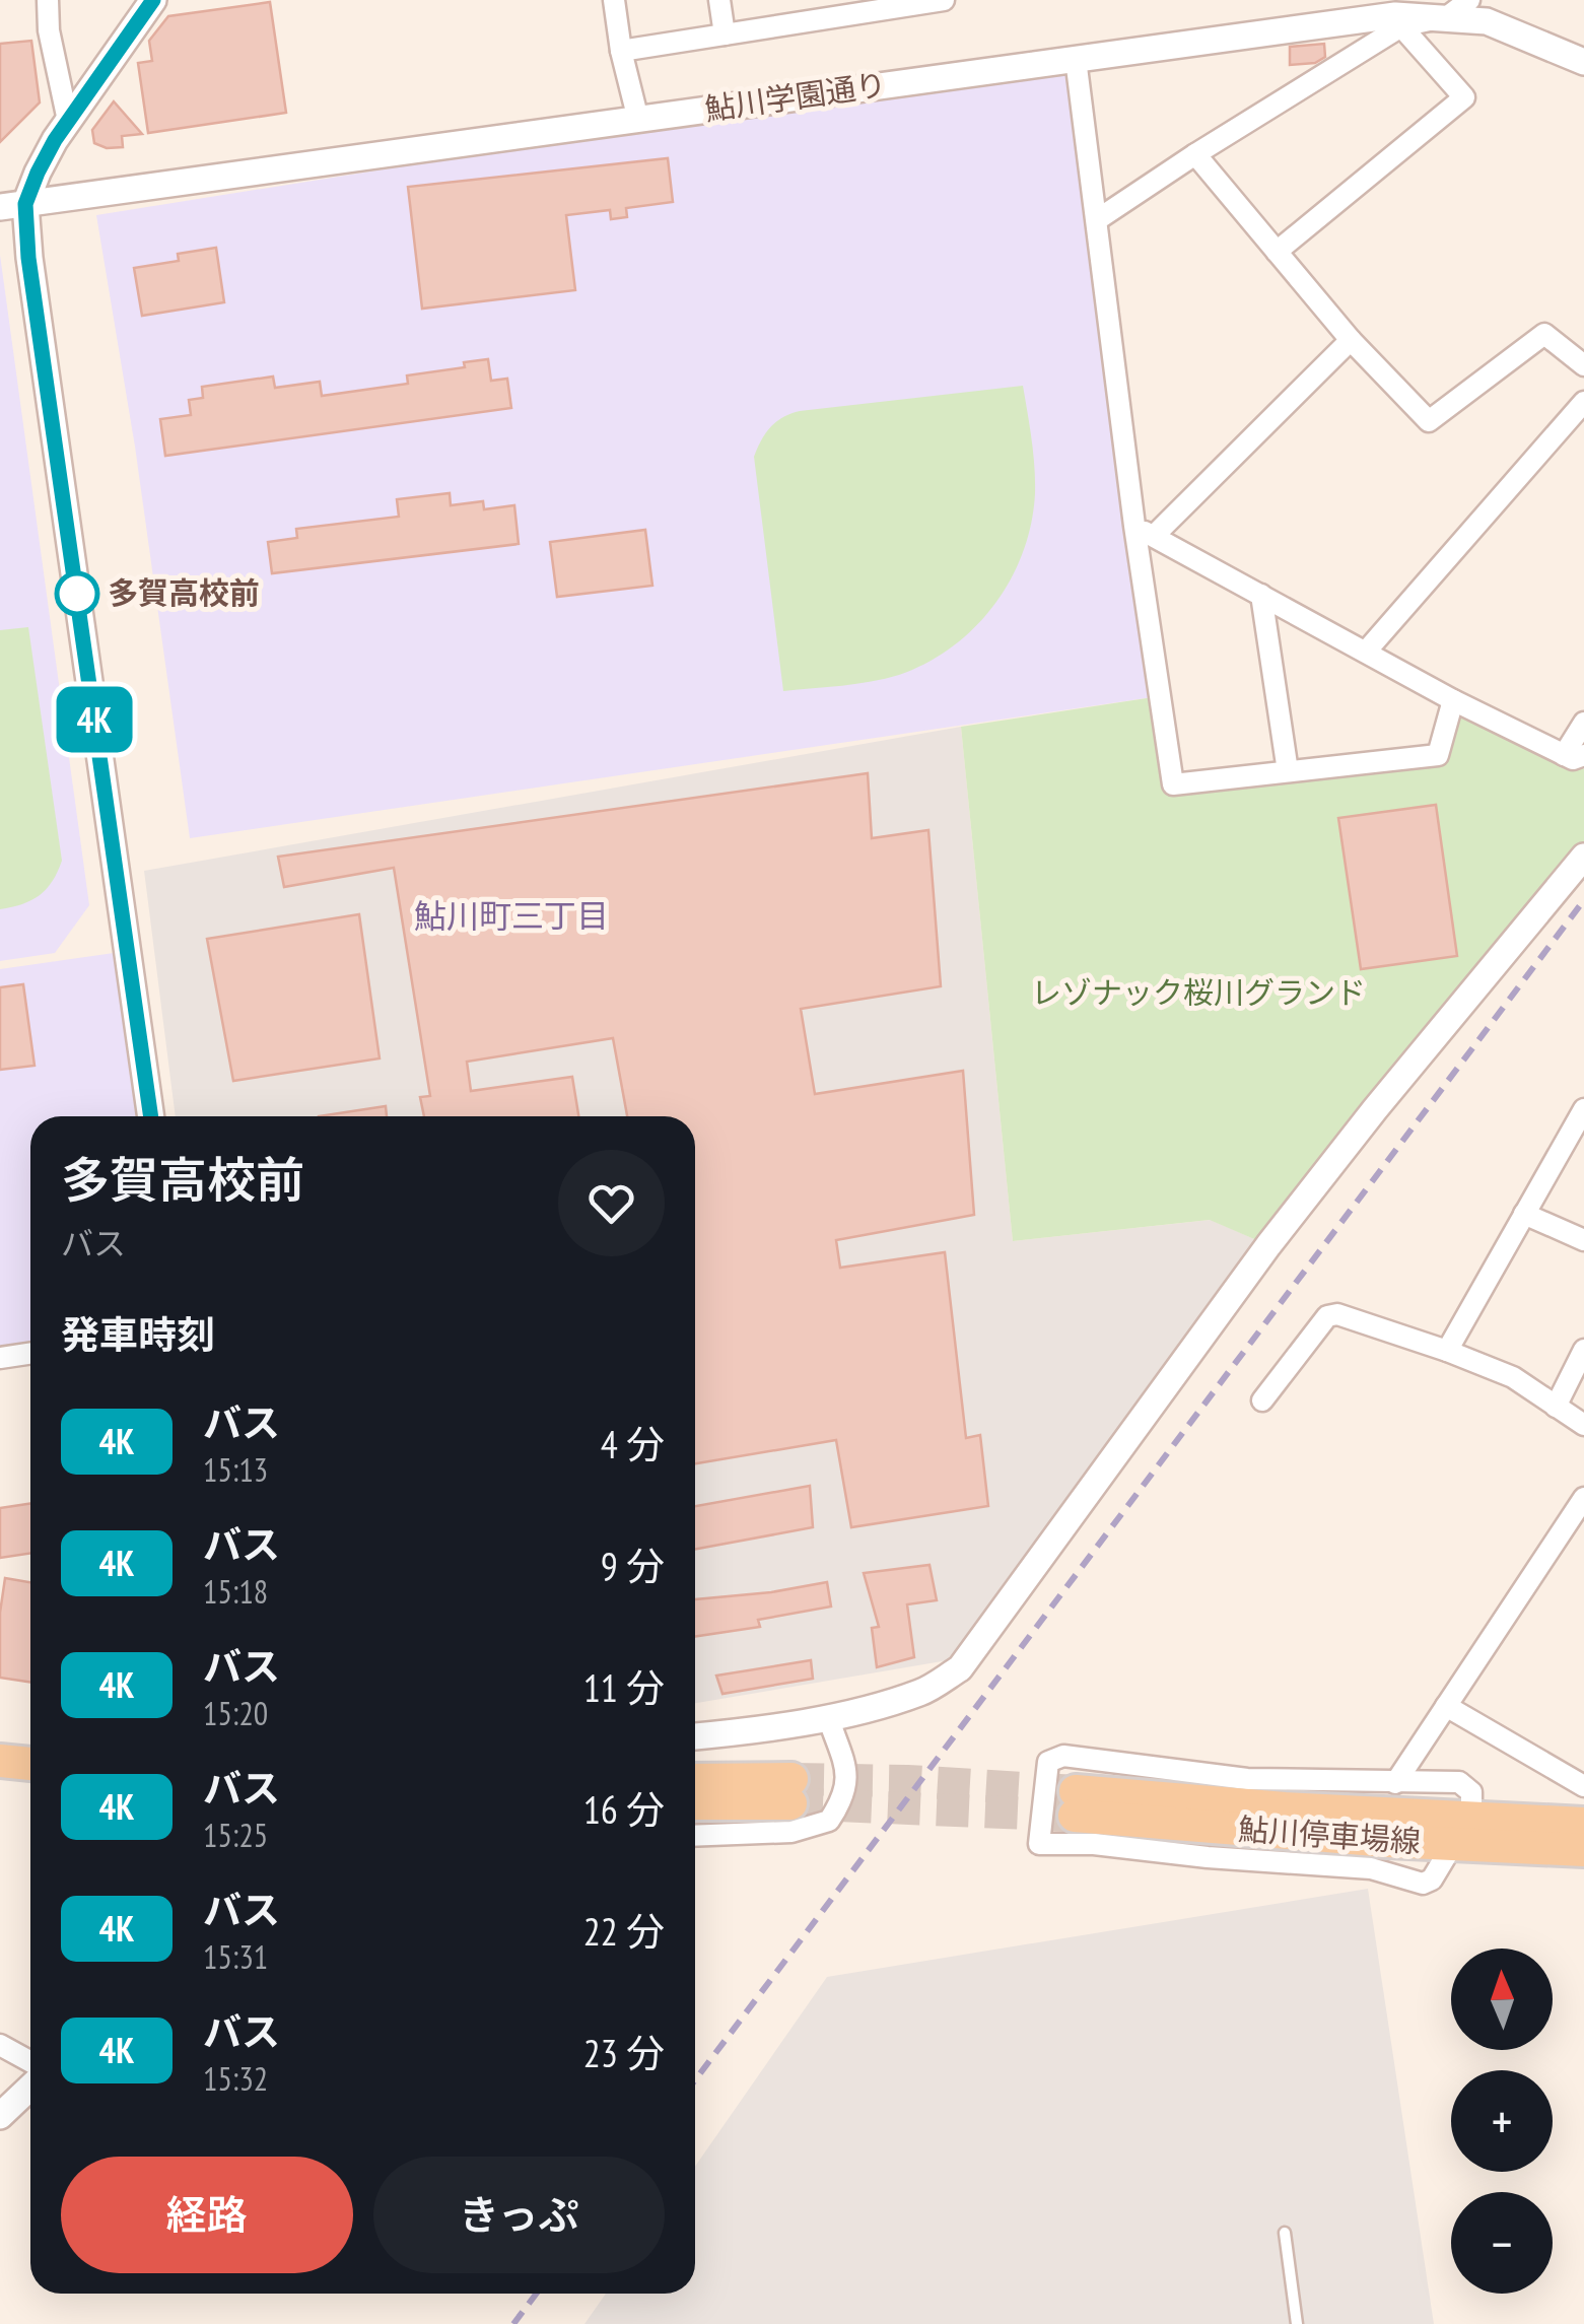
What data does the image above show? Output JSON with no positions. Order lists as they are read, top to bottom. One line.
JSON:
{"streets":{"main road":["鮎川停車場線"],"street":["鮎川学園通り"]},"districts":["鮎川町三丁目"],"parks":["レゾナック桜川グランド"],"places":["多賀高校前"],"lines":["bus line 4K"],"north":"top","page":{"on_map":"4K","heading":[["多賀高校前","バス"],"発車時刻"],"list":[{"mark":"4K","name":"バス","note":"15:13","value":"4 分"},{"mark":"4K","name":"バス","note":"15:18","value":"9 分"},{"mark":"4K","name":"バス","note":"15:20","value":"11 分"},{"mark":"4K","name":"バス","note":"15:25","value":"16 分"},{"mark":"4K","name":"バス","note":"15:31","value":"22 分"},{"mark":"4K","name":"バス","note":"15:32","value":"23 分"}],"map_buttons":["+","−"],"buttons":["経路","きっぷ"]}}
